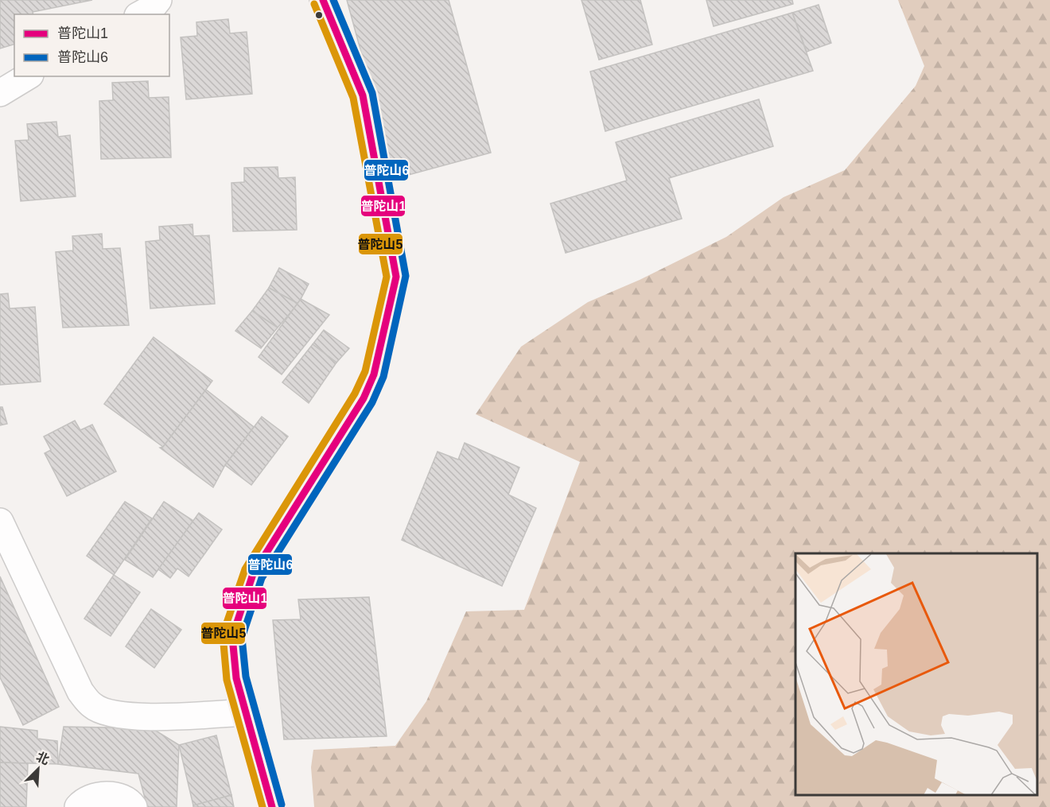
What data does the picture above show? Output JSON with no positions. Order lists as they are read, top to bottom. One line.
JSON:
{"lines":["transit line 普陀山1","transit line 普陀山6","transit line 普陀山5"],"legend":["普陀山1","普陀山6"],"north":"top right"}
